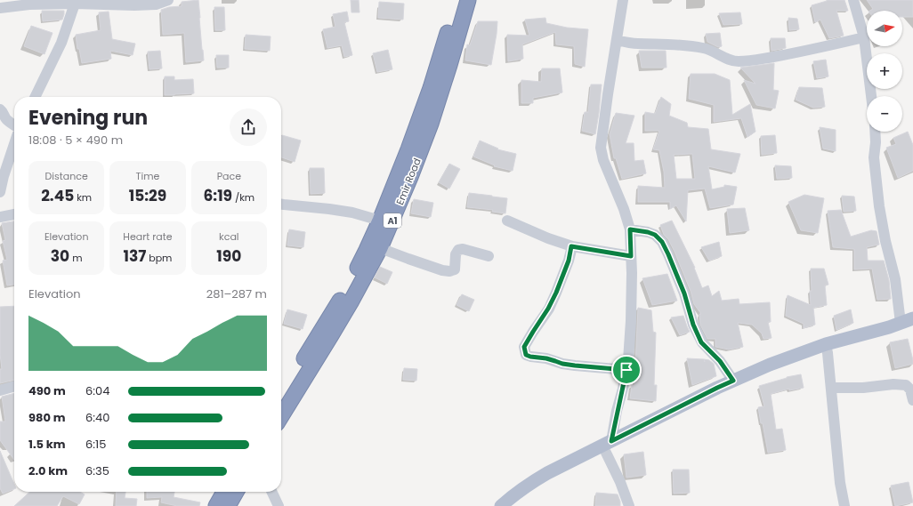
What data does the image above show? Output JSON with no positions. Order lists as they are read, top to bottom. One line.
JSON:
{"streets":{"highway":["Emir Road","A1"]},"north":"right","page":{"map_buttons":["+","−"],"heading":["Evening run","18:08 · 5 × 490 m"],"stats":[["Distance","2.45 km"],["Time","15:29"],["Pace","6:19 /km"],["Elevation","30 m"],["Heart rate","137 bpm"],["kcal","190"]],"chart":["Elevation","281–287 m"],"list":[{"name":"490 m","note":"6:04"},{"name":"980 m","note":"6:40"},{"name":"1.5 km","note":"6:15"},{"name":"2.0 km","note":"6:35"}]}}
